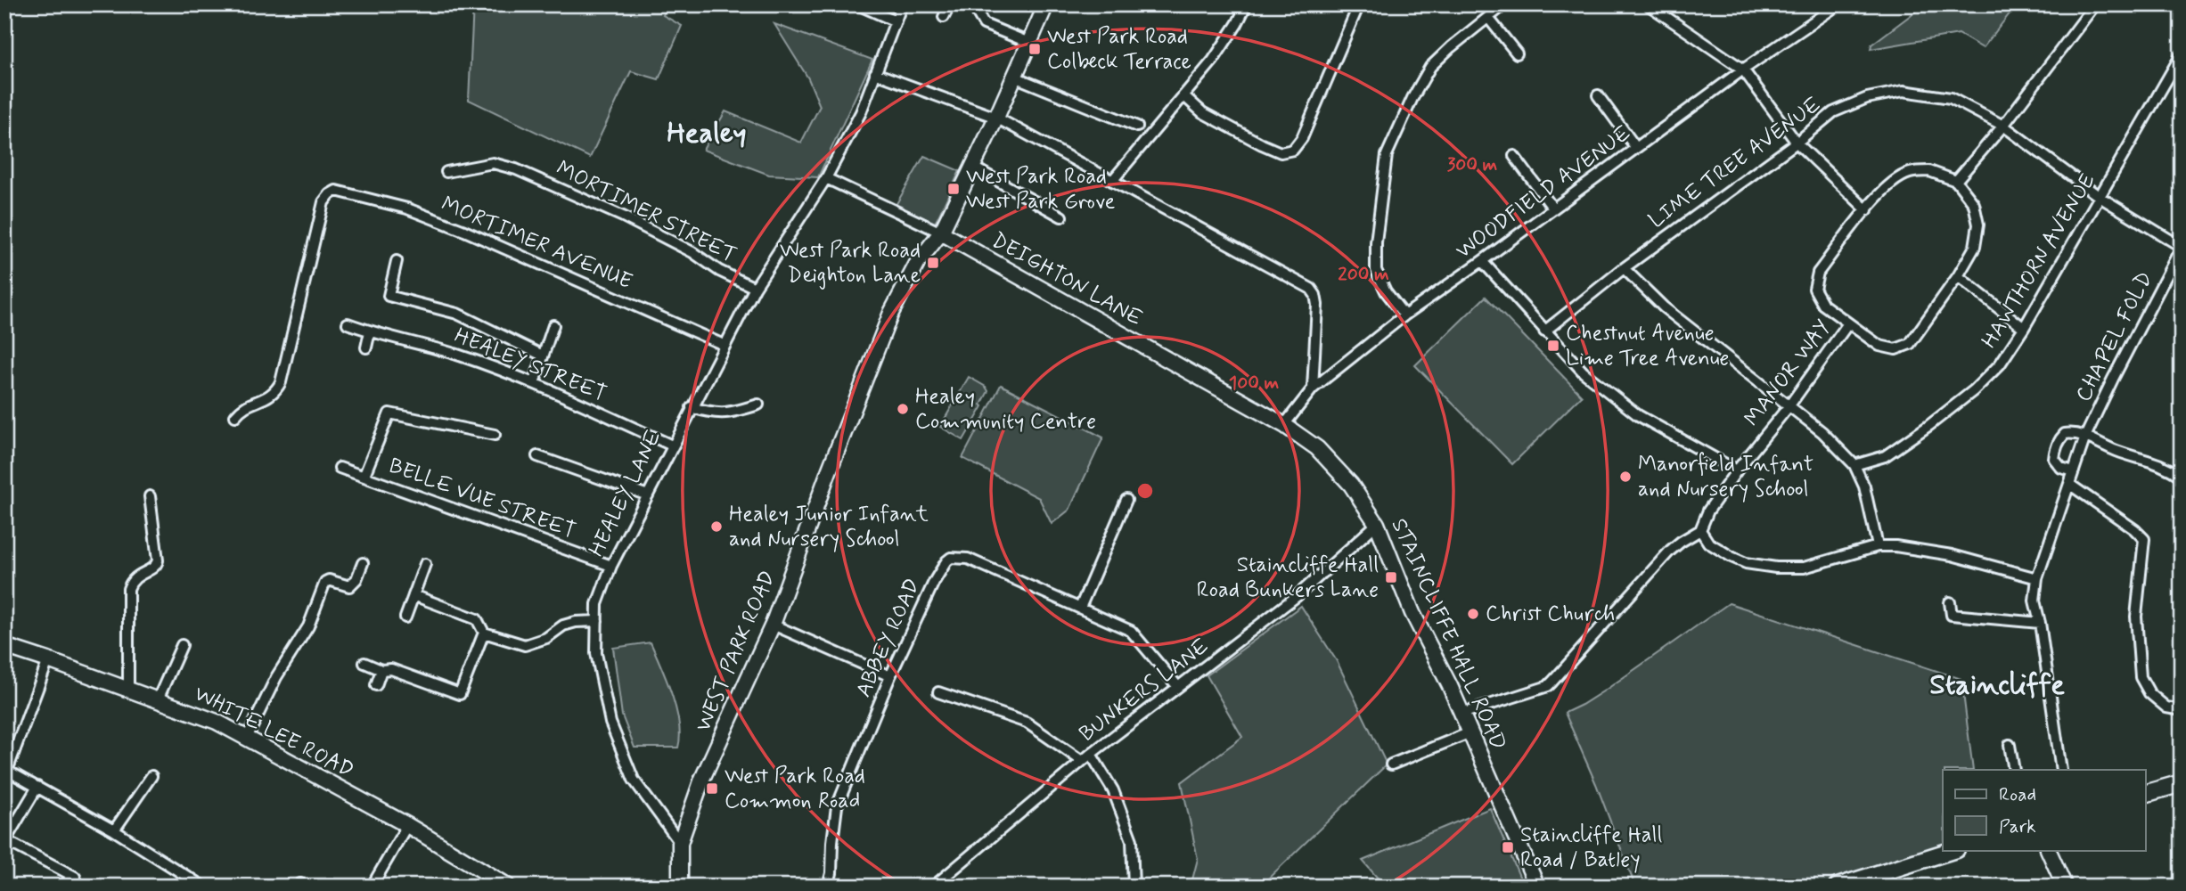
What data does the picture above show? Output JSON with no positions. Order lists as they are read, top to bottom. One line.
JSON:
{"streets":{"main road":["DEIGHTON LANE","STAINCLIFFE HALL ROAD","WEST PARK ROAD","WHITE LEE ROAD"],"street":["LIME TREE AVENUE","WOODFIELD AVENUE","MORTIMER STREET","MORTIMER AVENUE","HAWTHORN AVENUE","CHAPEL FOLD","HEALEY STREET","MANOR WAY","HEALEY LANE","BELLE VUE STREET","ABBEY ROAD","BUNKERS LANE"]},"crossings":[["LIME TREE AVENUE","HAWTHORN AVENUE"],["LIME TREE AVENUE","CHAPEL FOLD"],["WOODFIELD AVENUE","DEIGHTON LANE"],["WOODFIELD AVENUE","STAINCLIFFE HALL ROAD"],["MORTIMER STREET","HEALEY LANE"],["MORTIMER AVENUE","HEALEY LANE"],["DEIGHTON LANE","HEALEY LANE"],["DEIGHTON LANE","STAINCLIFFE HALL ROAD"],["DEIGHTON LANE","WEST PARK ROAD"],["HEALEY STREET","HEALEY LANE"],["HEALEY LANE","BELLE VUE STREET"],["HEALEY LANE","WEST PARK ROAD"],["STAINCLIFFE HALL ROAD","BUNKERS LANE"],["ABBEY ROAD","BUNKERS LANE"]],"districts":["Healey","Staincliffe"],"places":{"transit":["West Park Road Colbeck Terrace","West Park Road West Park Grove","West Park Road Deighton Lane","Chestnut Avenue Lime Tree Avenue","Staincliffe Hall Road Bunkers Lane","West Park Road Common Road","Staincliffe Hall Road / Batley"],"other":["Healey Community Centre","Manorfield Infant and Nursery School","Healey Junior Infant and Nursery School","Christ Church"]},"legend":["Road","Park"],"rings":["300 m","200 m","100 m"]}
